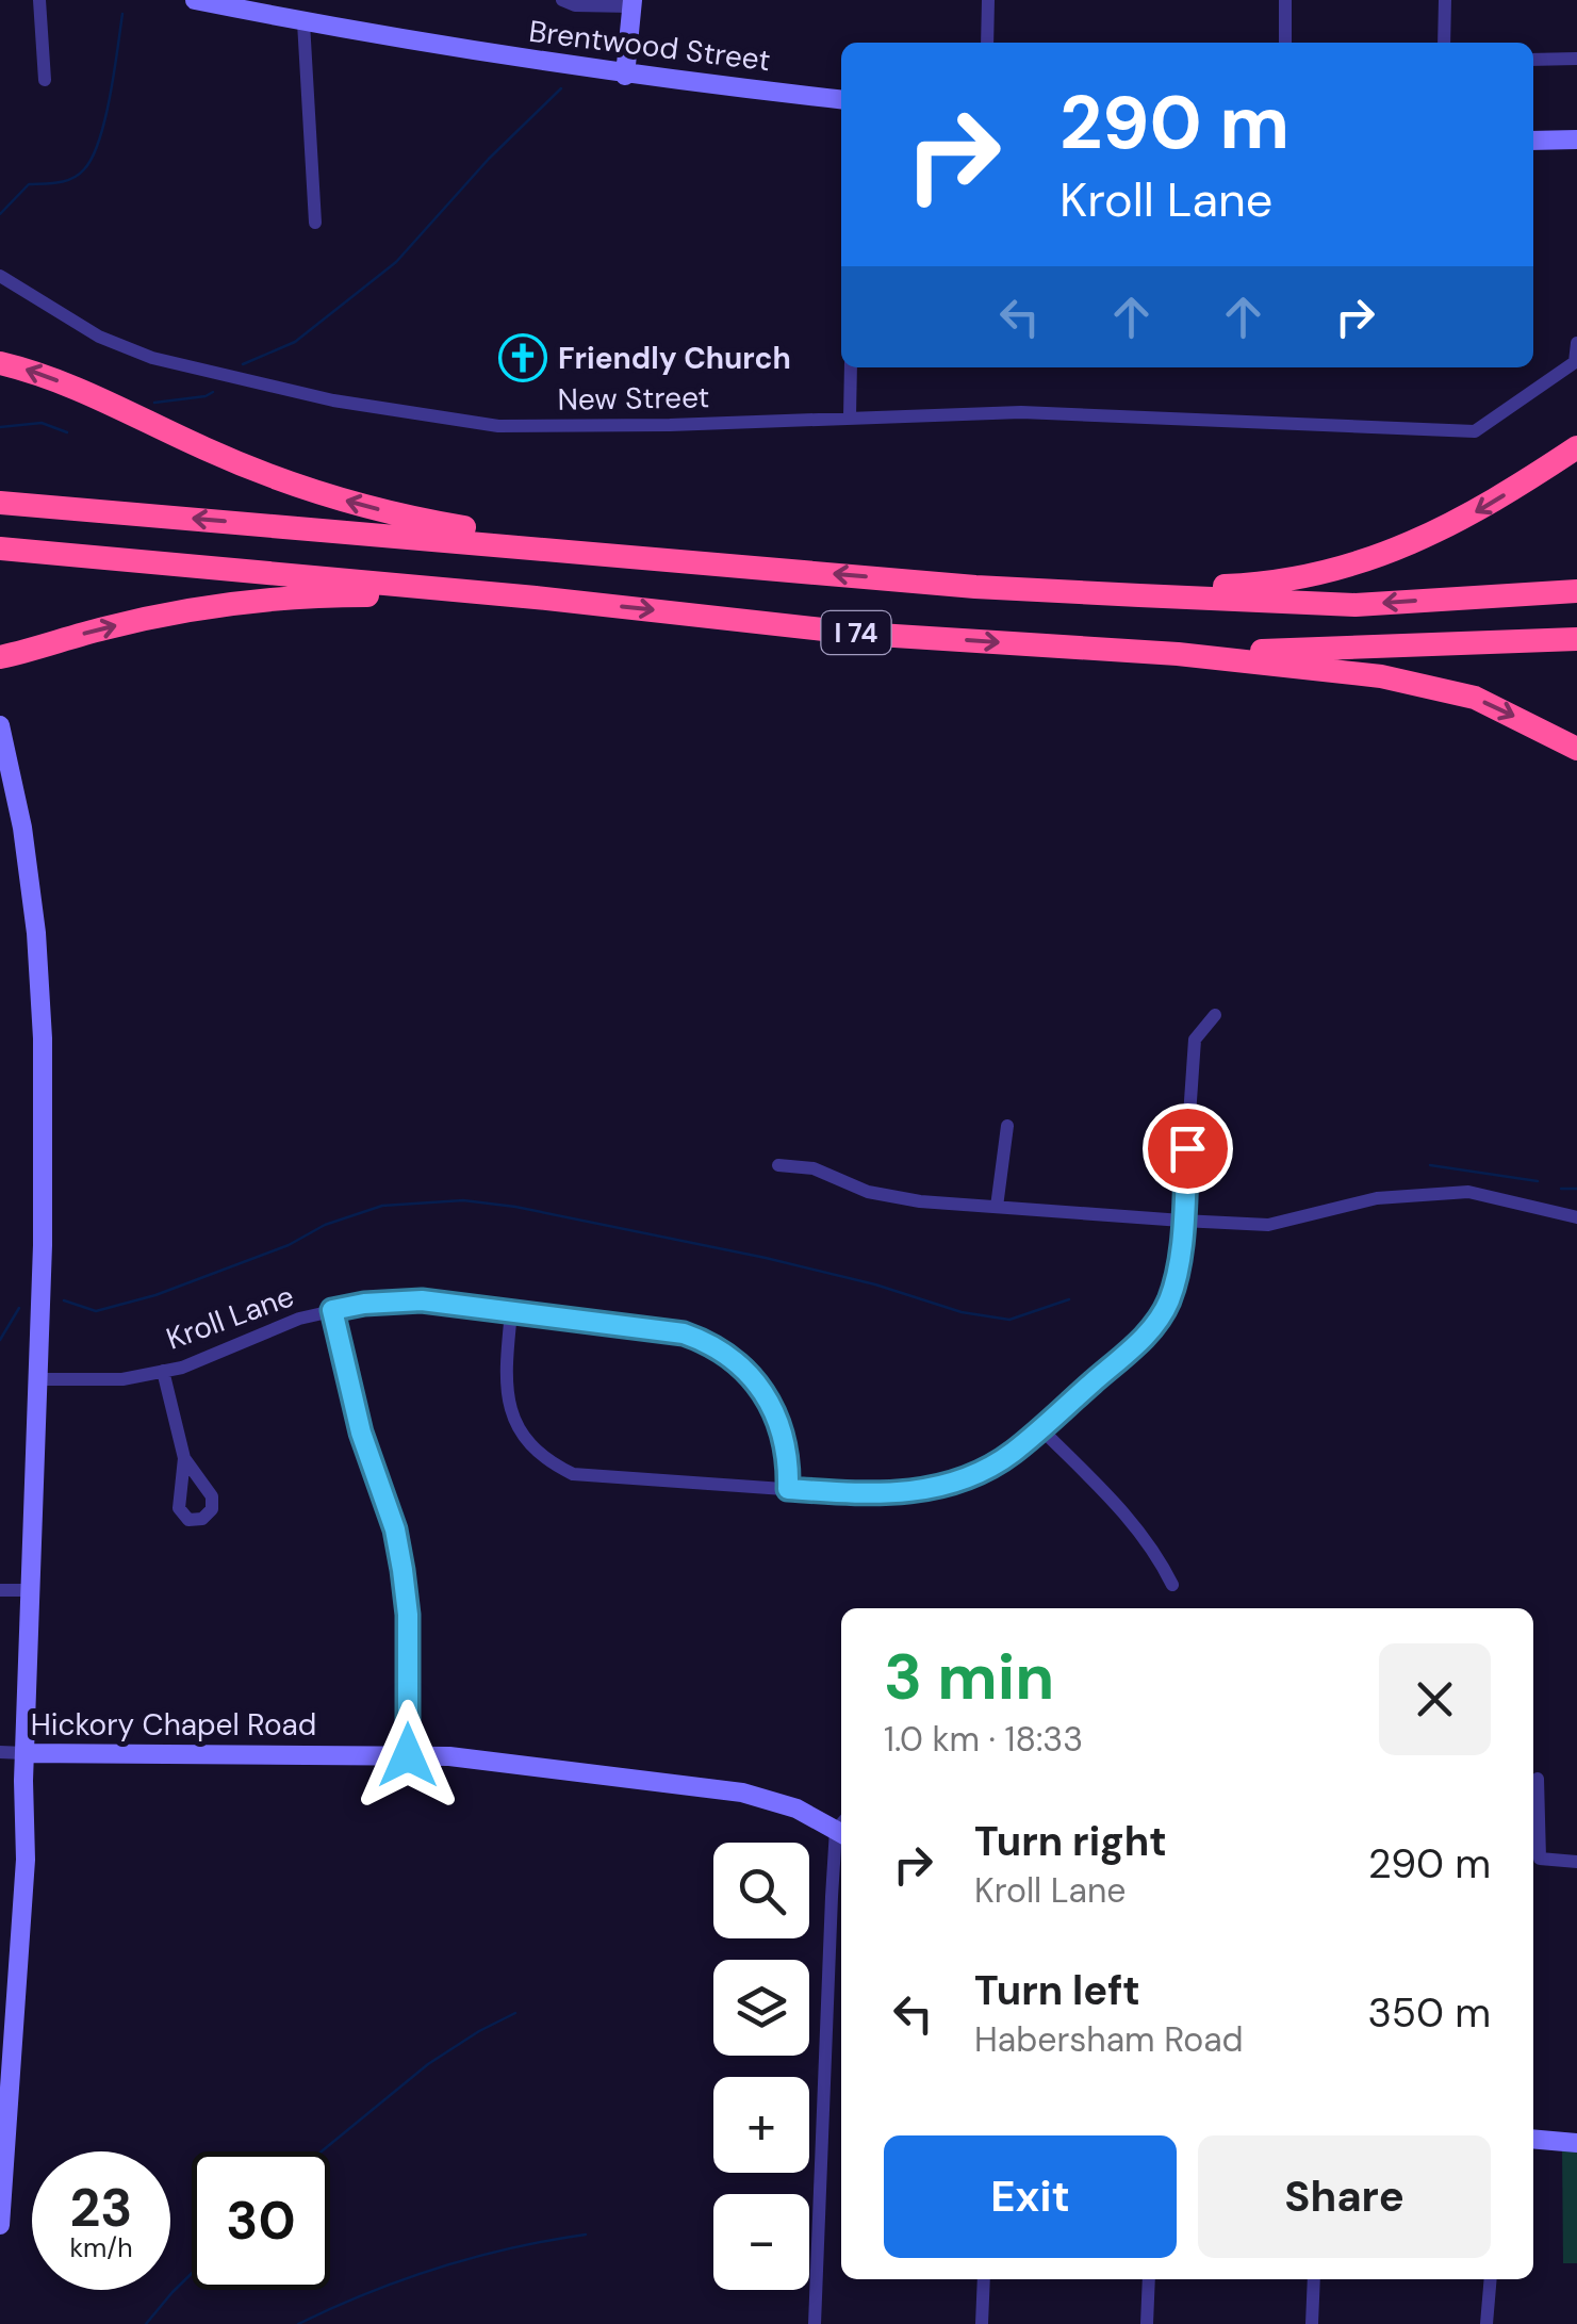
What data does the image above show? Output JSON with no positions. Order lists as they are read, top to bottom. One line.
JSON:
{"streets":{"highway":["I 74"],"street":["Brentwood Street","New Street","Kroll Lane","Hickory Chapel Road"]},"places":{"church":["Friendly Church"]},"page":{"turn":["290 m","Kroll Lane"],"heading":["3 min","1.0 km · 18:33"],"list":[{"name":"Turn right","note":"Kroll Lane","value":"290 m"},{"name":"Turn left","note":"Habersham Road","value":"350 m"}],"map_buttons":["+","−"],"buttons":["Exit","Share"],"speed":"23 km/h","limit":"30"}}
